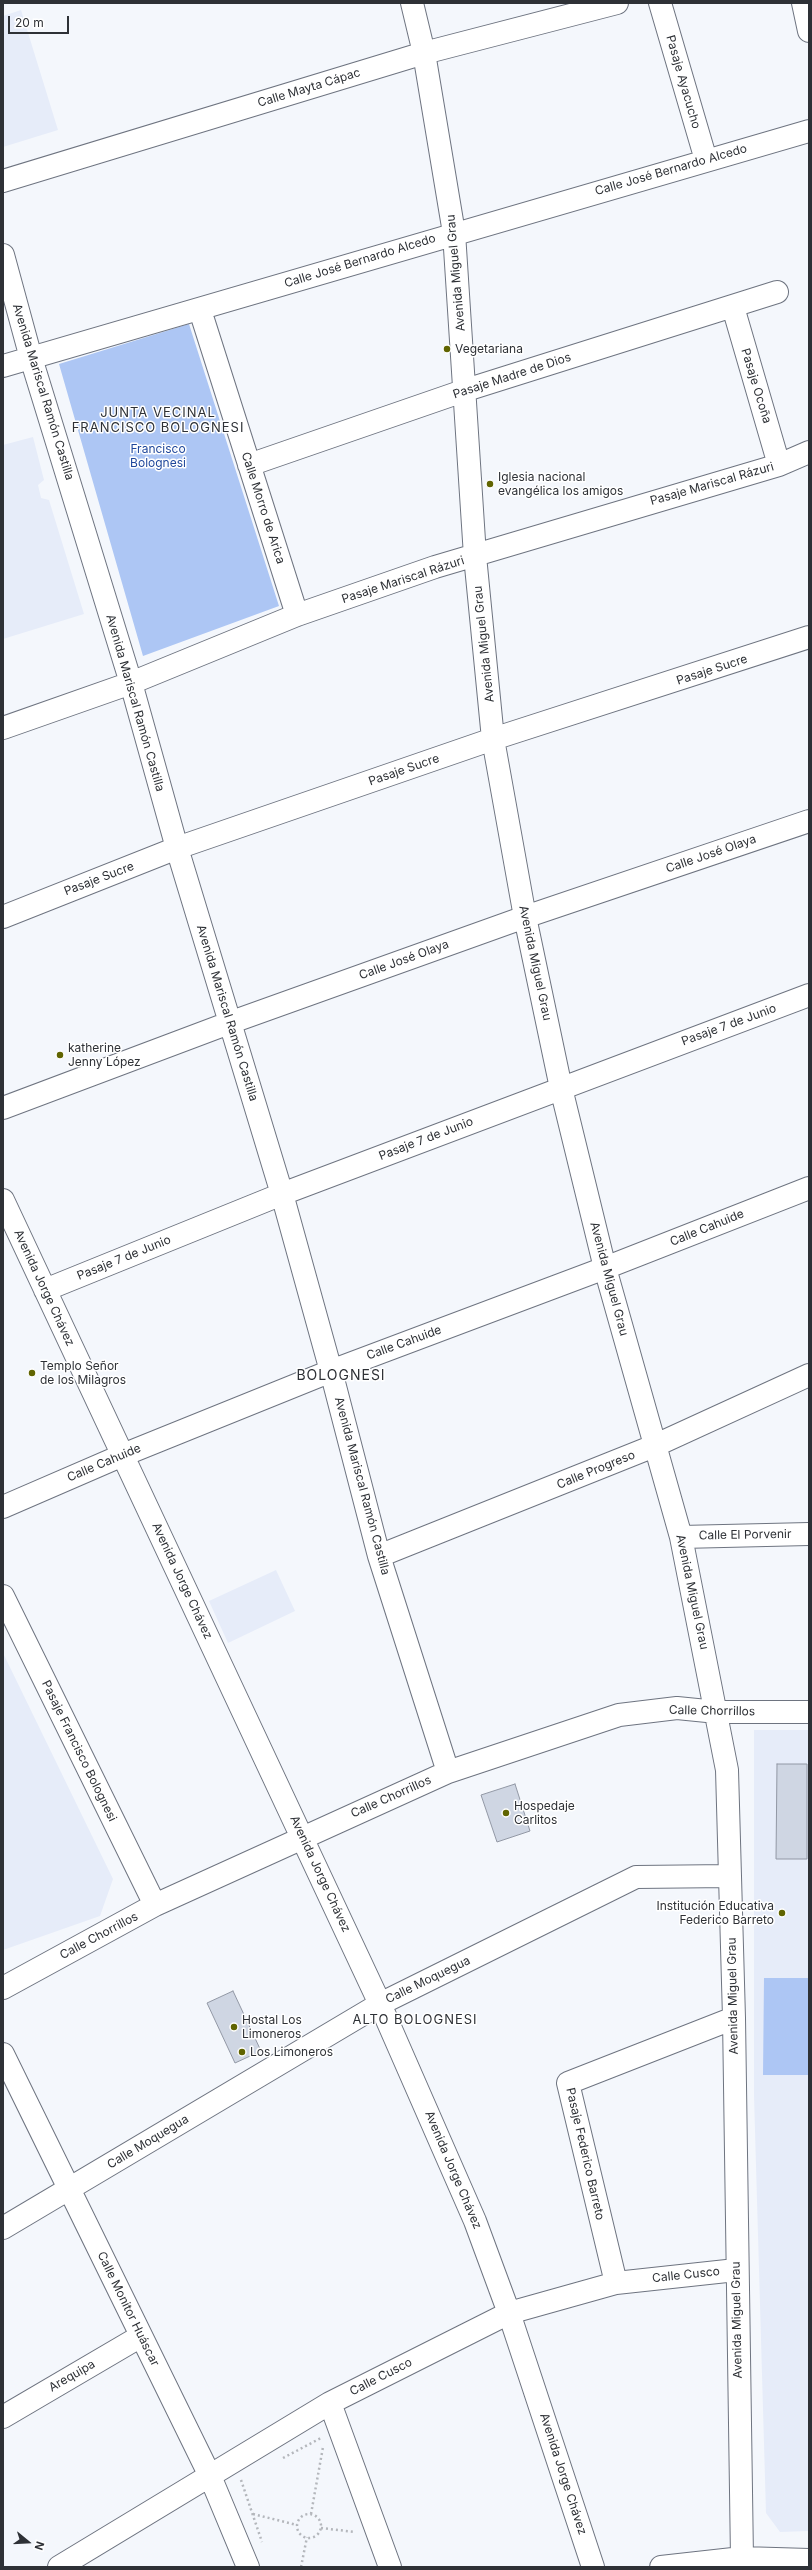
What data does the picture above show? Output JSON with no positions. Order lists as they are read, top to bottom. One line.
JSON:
{"streets":{"street":["Pasaje Ayacucho","Calle Mayta Cápac","Calle José Bernardo Alcedo","Avenida Miguel Grau","Pasaje Madre de Dios","Pasaje Ocoña","Avenida Mariscal Ramón Castilla","Pasaje Mariscal Rázuri","Calle Morro de Arica","Pasaje Sucre","Calle José Olaya","Pasaje 7 de Junio","Calle Cahuide","Avenida Jorge Chávez","Calle Progreso","Calle El Porvenir","Calle Chorrillos","Pasaje Francisco Bolognesi","Calle Moquegua","Pasaje Federico Barreto","Calle Cusco","Calle Monitor Huáscar","Arequipa"]},"crossings":[["Pasaje Ayacucho","Calle José Bernardo Alcedo"],["Calle Mayta Cápac","Avenida Miguel Grau"],["Calle José Bernardo Alcedo","Avenida Miguel Grau"],["Calle José Bernardo Alcedo","Avenida Mariscal Ramón Castilla"],["Calle José Bernardo Alcedo","Calle Morro de Arica"],["Avenida Miguel Grau","Pasaje Madre de Dios"],["Avenida Miguel Grau","Pasaje Mariscal Rázuri"],["Avenida Miguel Grau","Pasaje Sucre"],["Avenida Miguel Grau","Calle José Olaya"],["Avenida Miguel Grau","Pasaje 7 de Junio"],["Avenida Miguel Grau","Calle Cahuide"],["Avenida Miguel Grau","Calle Progreso"],["Avenida Miguel Grau","Calle El Porvenir"],["Avenida Miguel Grau","Calle Chorrillos"],["Avenida Miguel Grau","Calle Moquegua"],["Avenida Miguel Grau","Pasaje Federico Barreto"],["Avenida Miguel Grau","Calle Cusco"],["Pasaje Madre de Dios","Pasaje Ocoña"],["Pasaje Madre de Dios","Calle Morro de Arica"],["Pasaje Ocoña","Pasaje Mariscal Rázuri"],["Avenida Mariscal Ramón Castilla","Pasaje Mariscal Rázuri"],["Avenida Mariscal Ramón Castilla","Pasaje Sucre"],["Avenida Mariscal Ramón Castilla","Calle José Olaya"],["Avenida Mariscal Ramón Castilla","Pasaje 7 de Junio"],["Avenida Mariscal Ramón Castilla","Calle Cahuide"],["Avenida Mariscal Ramón Castilla","Calle Progreso"],["Avenida Mariscal Ramón Castilla","Calle Chorrillos"],["Pasaje Mariscal Rázuri","Calle Morro de Arica"],["Pasaje 7 de Junio","Avenida Jorge Chávez"],["Calle Cahuide","Avenida Jorge Chávez"],["Avenida Jorge Chávez","Calle Chorrillos"],["Avenida Jorge Chávez","Calle Moquegua"],["Avenida Jorge Chávez","Calle Cusco"],["Calle Chorrillos","Pasaje Francisco Bolognesi"],["Calle Moquegua","Calle Monitor Huáscar"],["Pasaje Federico Barreto","Calle Cusco"],["Calle Cusco","Calle Monitor Huáscar"],["Calle Monitor Huáscar","Arequipa"]],"districts":["JUNTA VECINAL FRANCISCO BOLOGNESI","BOLOGNESI","ALTO BOLOGNESI"],"parks":["Francisco Bolognesi"],"places":["Vegetariana","Iglesia nacional evangélica los amigos","katherine Jenny López","Templo Señor de los Milagros","Hospedaje Carlitos","Institución Educativa Federico Barreto","Hostal Los Limoneros","Los Limoneros"],"scale_bar":"20 m","north":"right"}
